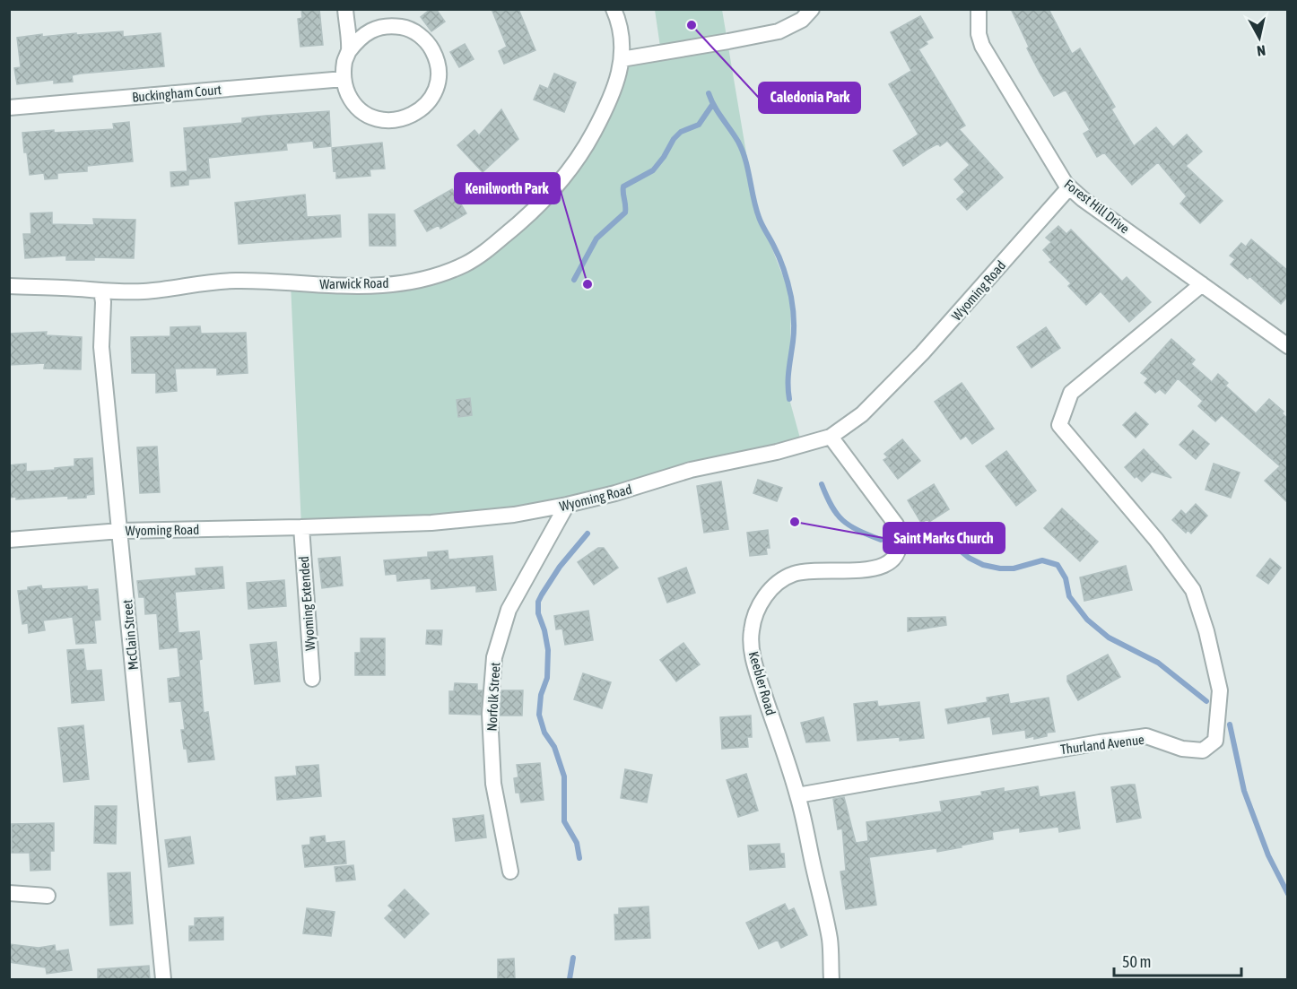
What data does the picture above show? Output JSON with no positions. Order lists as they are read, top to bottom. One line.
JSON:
{"streets":{"street":["Buckingham Court","Forest Hill Drive","Warwick Road","Wyoming Road","Wyoming Extended","McClain Street","Keebler Road","Norfolk Street","Thurland Avenue"]},"crossings":[["Forest Hill Drive","Wyoming Road"],["Forest Hill Drive","Thurland Avenue"],["Warwick Road","McClain Street"],["Wyoming Road","Wyoming Extended"],["Wyoming Road","McClain Street"],["Wyoming Road","Keebler Road"],["Wyoming Road","Norfolk Street"],["Keebler Road","Thurland Avenue"]],"places":["Caledonia Park","Kenilworth Park","Saint Marks Church"],"scale_bar":"50 m","north":"bottom"}
